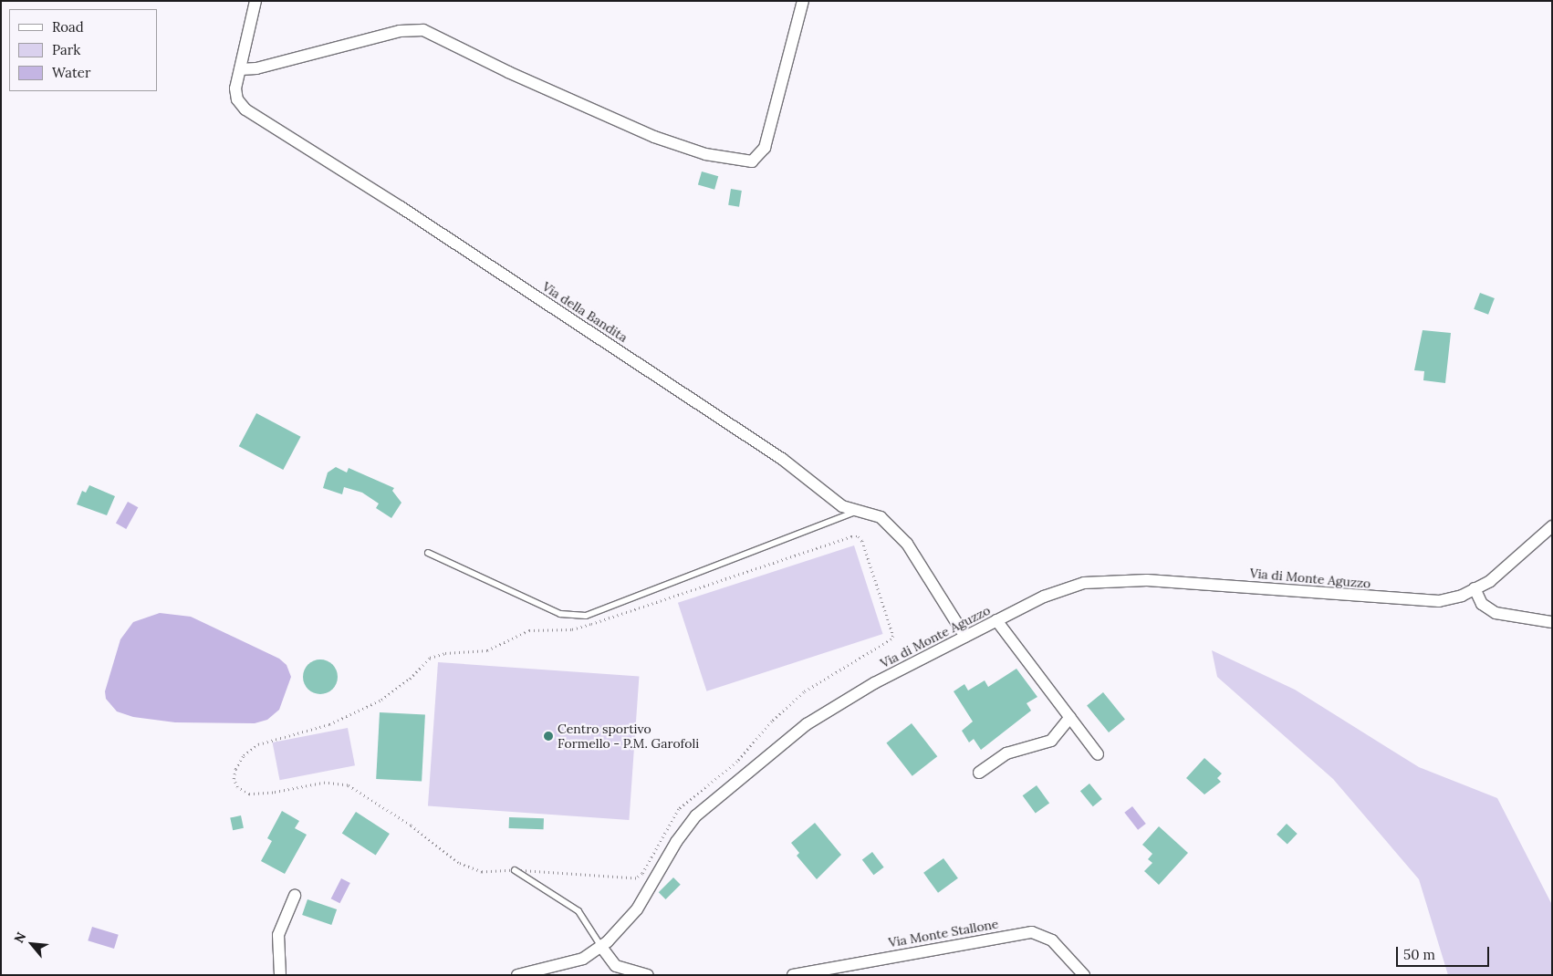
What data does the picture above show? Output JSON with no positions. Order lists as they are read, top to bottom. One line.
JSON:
{"streets":{"street":["Via della Bandita","Via di Monte Aguzzo","Via Monte Stallone"]},"crossings":[["Via della Bandita","Via di Monte Aguzzo"]],"places":["Centro sportivo Formello - P.M. Garofoli"],"legend":["Road","Park","Water"],"scale_bar":"50 m","north":"top left"}
